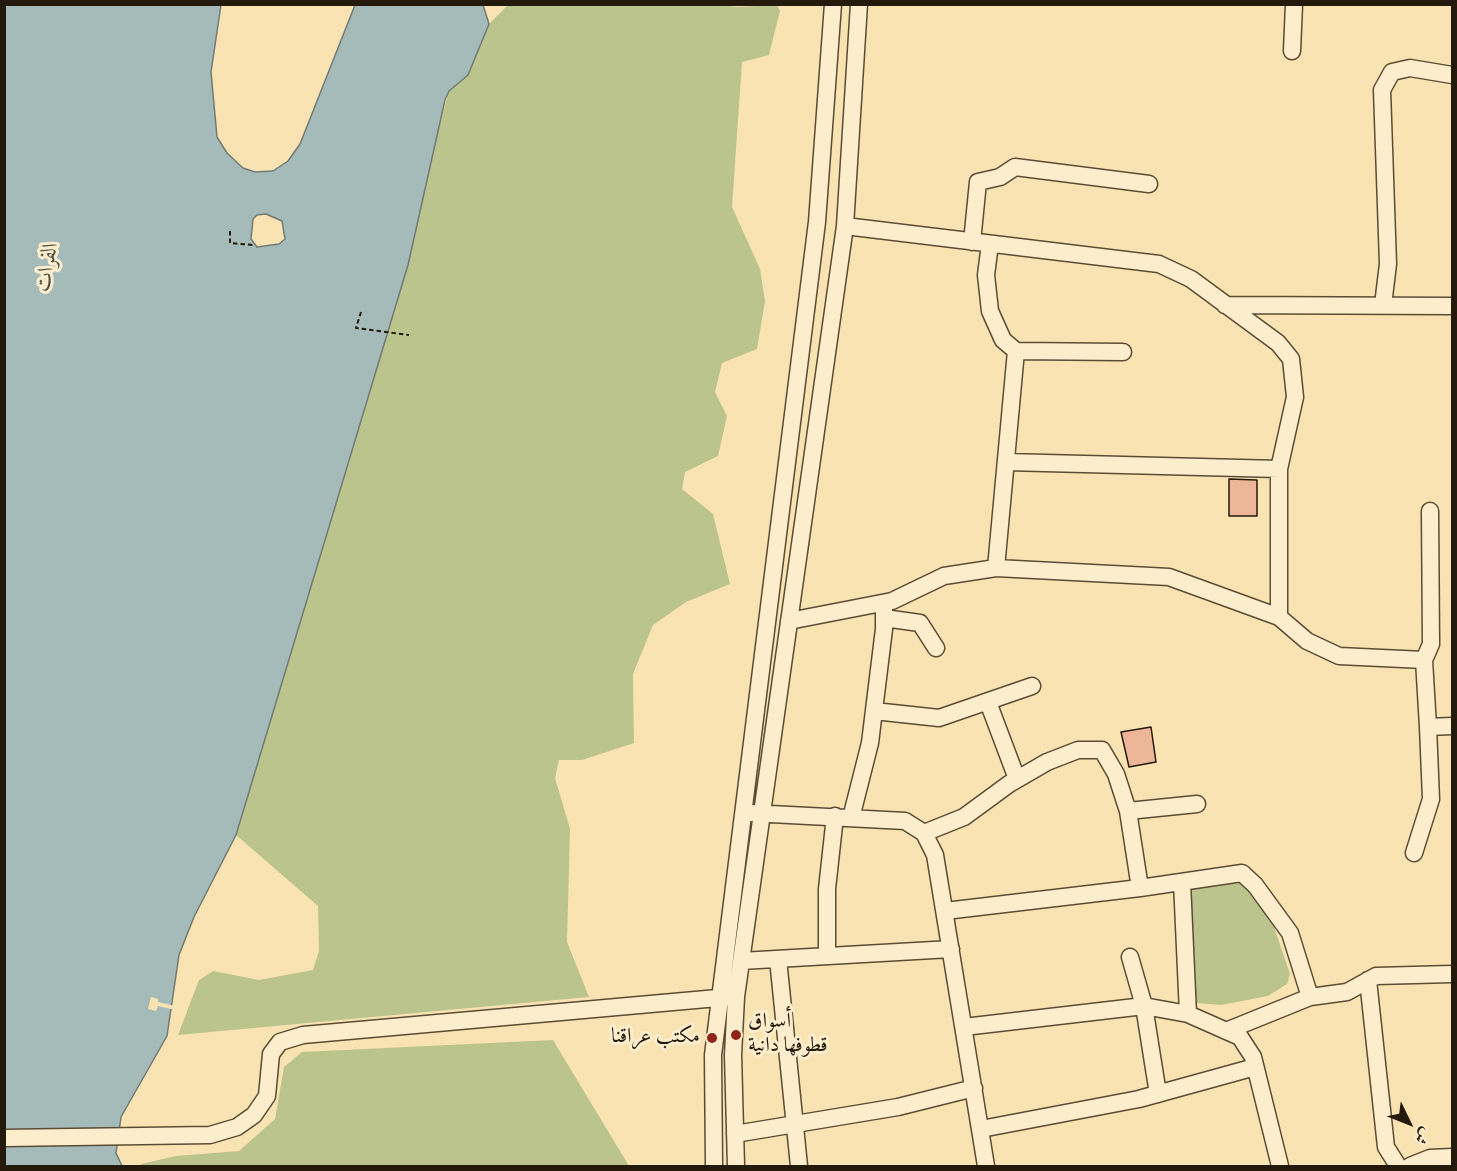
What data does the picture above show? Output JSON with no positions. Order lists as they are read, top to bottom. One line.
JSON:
{"water":["الفرات"],"places":["أسواق قطوفها دانية","مكتب عراقنا"],"north":"bottom right"}
